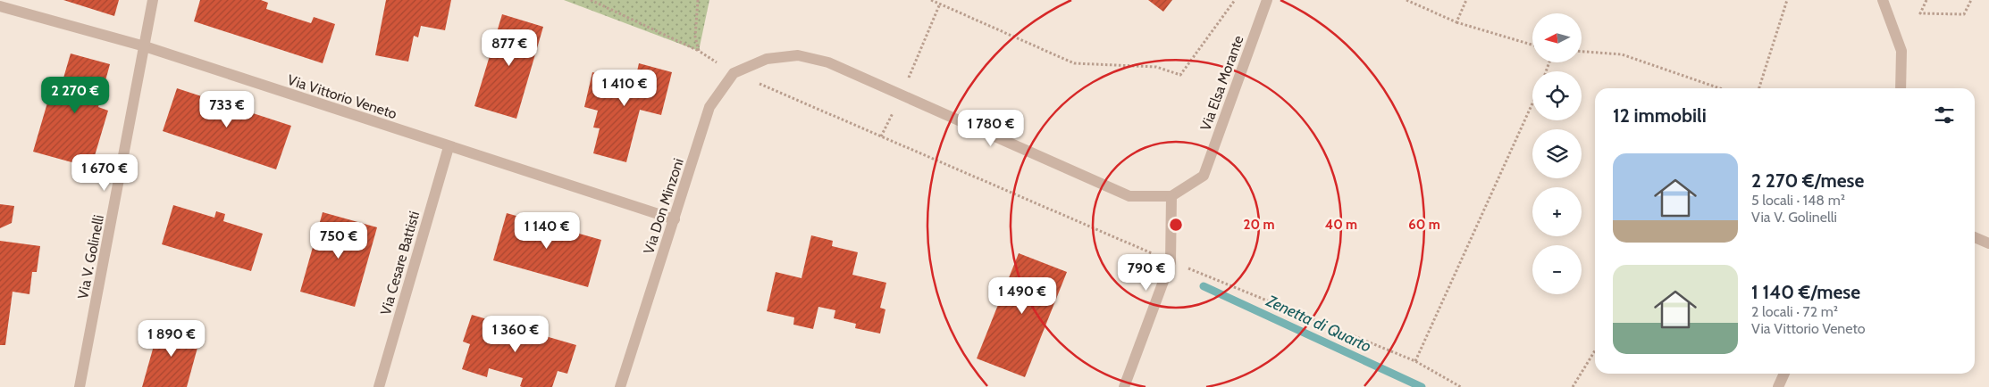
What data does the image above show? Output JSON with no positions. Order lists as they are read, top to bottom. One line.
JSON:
{"streets":{"street":["Via Elsa Morante","Via Vittorio Veneto","Via Don Minzoni","Via V. Golinelli","Via Cesare Battisti"]},"crossings":[["Via Vittorio Veneto","Via Don Minzoni"],["Via Vittorio Veneto","Via V. Golinelli"],["Via Vittorio Veneto","Via Cesare Battisti"]],"water":["Zenetta di Quarto"],"north":"left","page":{"map_buttons":["+","−"],"price":["877 €","1 410 €","2 270 €","733 €","1 780 €","1 670 €","1 140 €","750 €","790 €","1 490 €","1 360 €","1 890 €"],"heading":"12 immobili","list":[{"name":"2 270 €/mese","note":"5 locali · 148 m² · Via V. Golinelli"},{"name":"1 140 €/mese","note":"2 locali · 72 m² · Via Vittorio Veneto"}]},"rings":["20 m","40 m","60 m"]}
